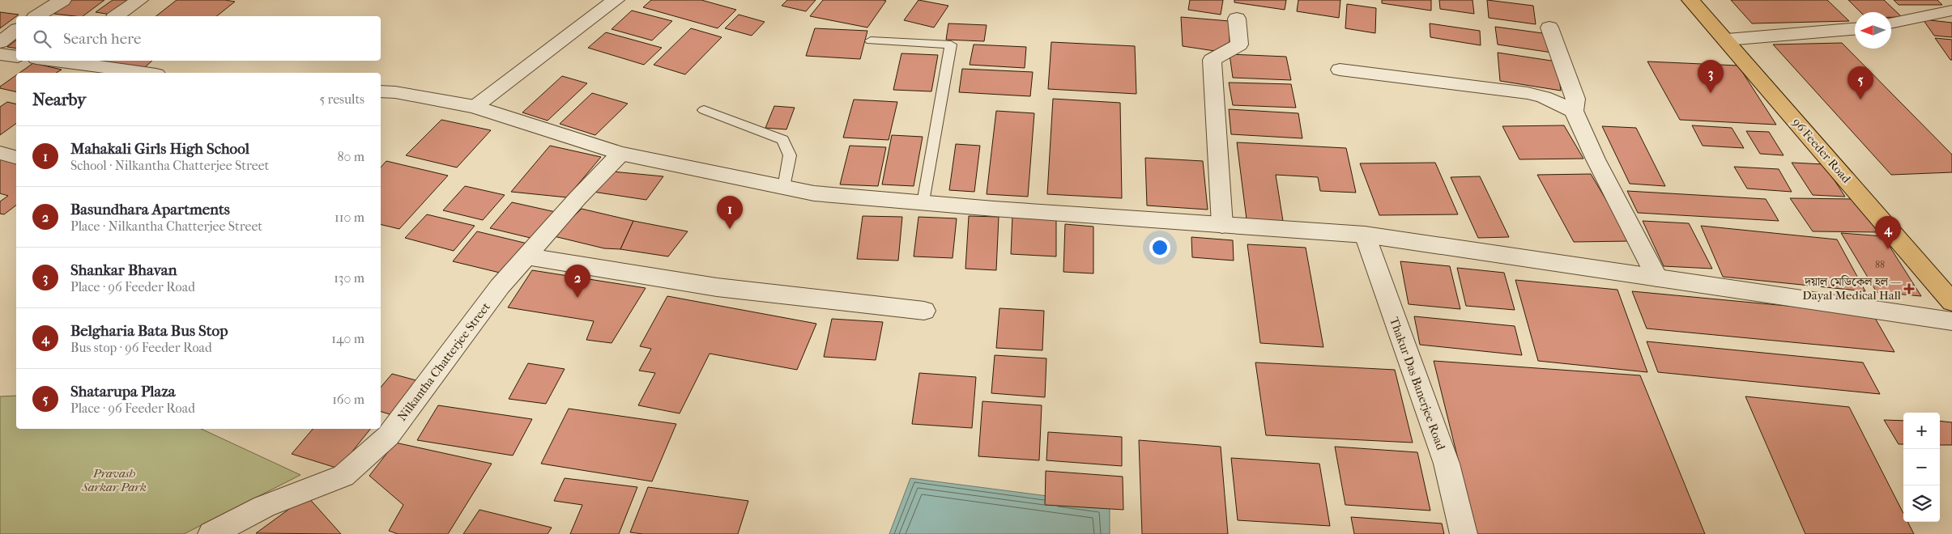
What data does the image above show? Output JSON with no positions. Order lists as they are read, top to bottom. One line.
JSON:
{"streets":{"main road":["96 Feeder Road"],"street":["Nilkantha Chatterjee Street","Thakur Das Banerjee Road"]},"parks":["Pravash Sarkar Park"],"places":{"health":["দয়াল মেডিকেল হল — Dayal Medical Hall"]},"house_numbers":["88"],"north":"left","page":{"search":"Search here","pins":["3","5","1","4","2"],"heading":["Nearby","5 results"],"list":[{"mark":"1","name":"Mahakali Girls High School","note":"School · Nilkantha Chatterjee Street","value":"80 m"},{"mark":"2","name":"Basundhara Apartments","note":"Place · Nilkantha Chatterjee Street","value":"110 m"},{"mark":"3","name":"Shankar Bhavan","note":"Place · 96 Feeder Road","value":"130 m"},{"mark":"4","name":"Belgharia Bata Bus Stop","note":"Bus stop · 96 Feeder Road","value":"140 m"},{"mark":"5","name":"Shatarupa Plaza","note":"Place · 96 Feeder Road","value":"160 m"}],"map_buttons":["+","−"]}}
